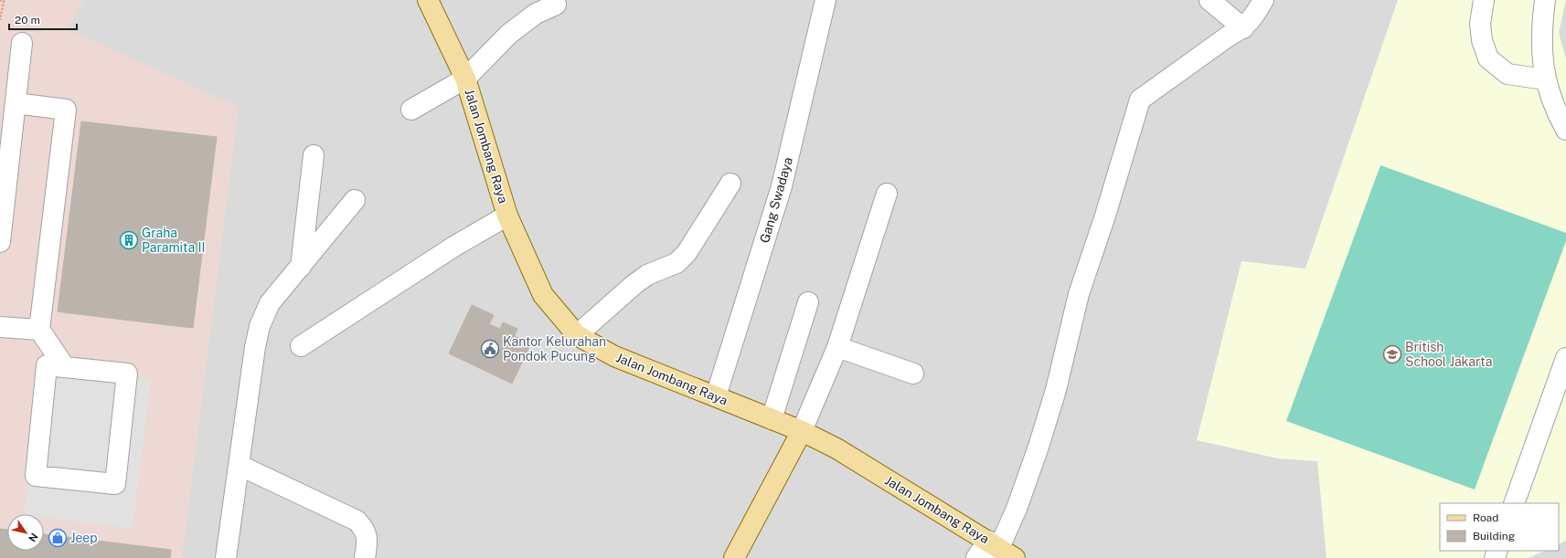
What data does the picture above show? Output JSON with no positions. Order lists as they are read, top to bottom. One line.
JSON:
{"streets":{"main road":["Jalan Jombang Raya"],"street":["Gang Swadaya"]},"crossings":[["Jalan Jombang Raya","Gang Swadaya"]],"places":{"building":["Graha Paramita II"],"public building":["Kantor Kelurahan Pondok Pucung"],"school or university":["British School Jakarta"],"shop":["Jeep"]},"legend":["Road","Building"],"scale_bar":"20 m","north":"bottom right"}
